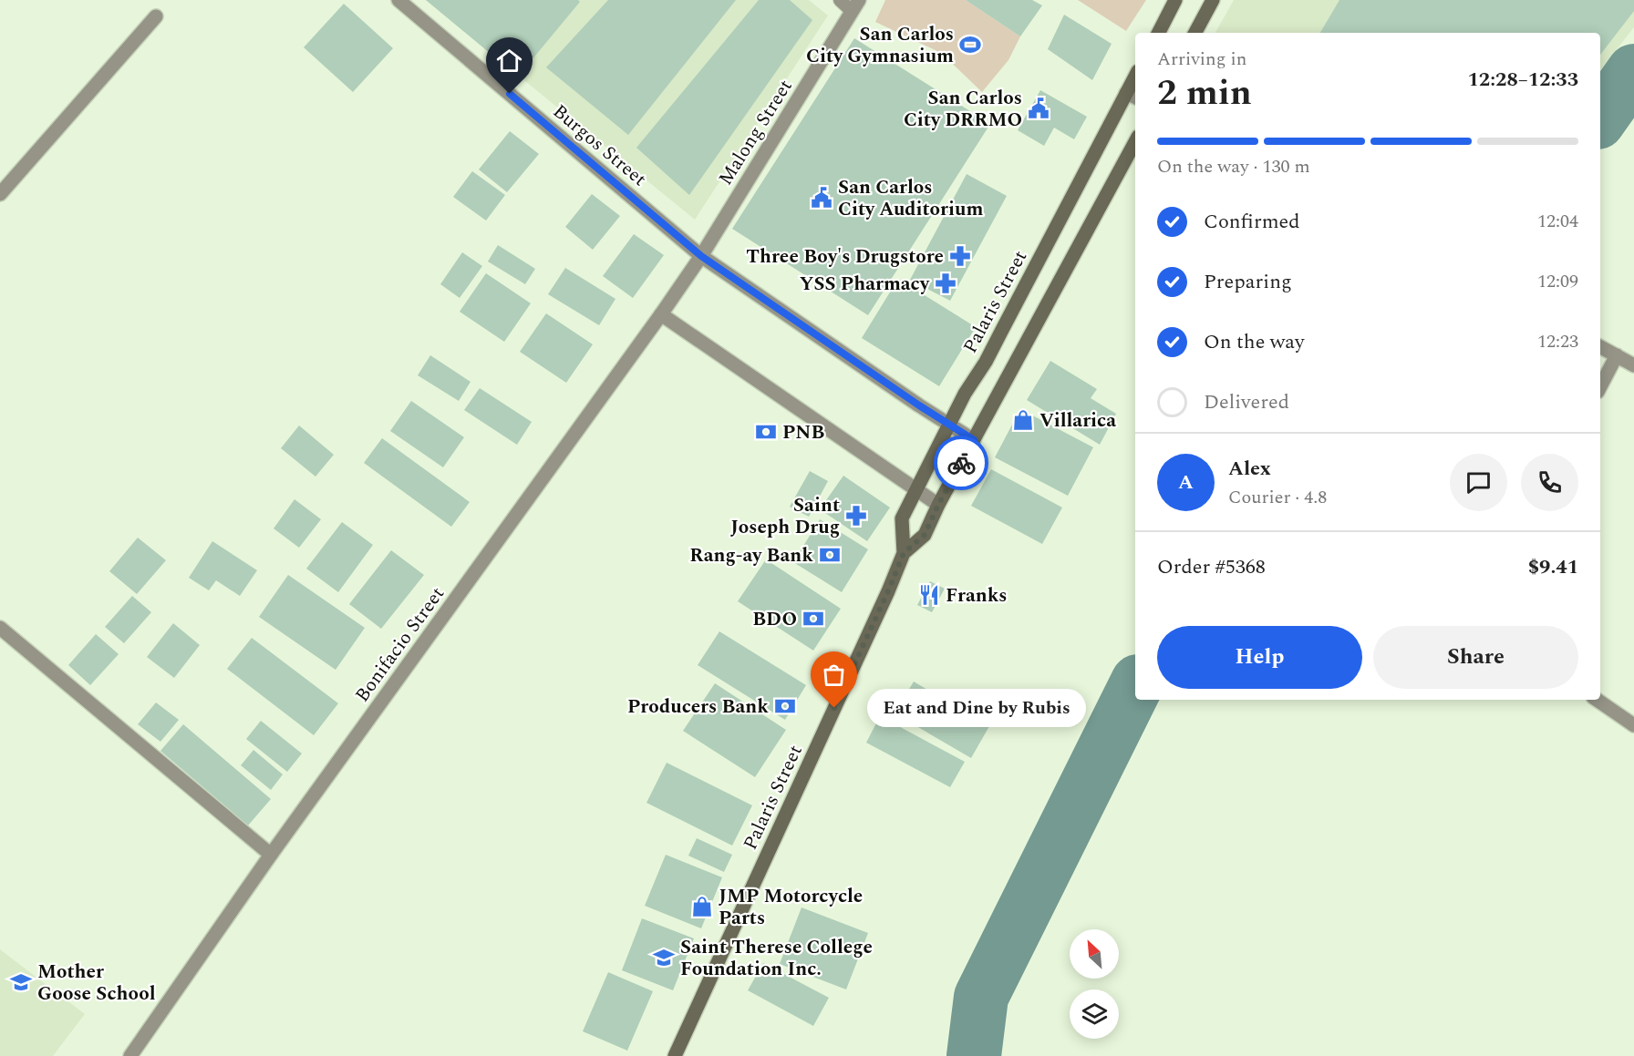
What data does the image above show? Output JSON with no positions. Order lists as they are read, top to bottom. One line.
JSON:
{"streets":{"main road":["Palaris Street"],"street":["Malong Street","Burgos Street","Bonifacio Street"]},"crossings":[["Malong Street","Burgos Street"],["Malong Street","Bonifacio Street"],["Burgos Street","Palaris Street"],["Burgos Street","Bonifacio Street"]],"places":{"sports":["San Carlos City Gymnasium"],"public building":["San Carlos City DRRMO","San Carlos City Auditorium"],"pharmacy":["Three Boy's Drugstore","YSS Pharmacy","Saint Joseph Drug"],"shop":["Villarica","JMP Motorcycle Parts"],"bank":["PNB","Rang-ay Bank","BDO","Producers Bank"],"restaurant":["Franks"],"other":["Eat and Dine by Rubis"],"school or university":["Saint Therese College Foundation Inc.","Mother Goose School"]},"north":"top left","page":{"heading":["2 min","Arriving in","12:28–12:33"],"panel":["Alex","Courier · 4.8","Order #5368","$9.41"],"bar":"On the way · 130 m","list":[["Confirmed","12:04"],["Preparing","12:09"],["On the way","12:23"],"Delivered"],"round":"A","buttons":["Help","Share"],"bubble":"Eat and Dine by Rubis"}}
